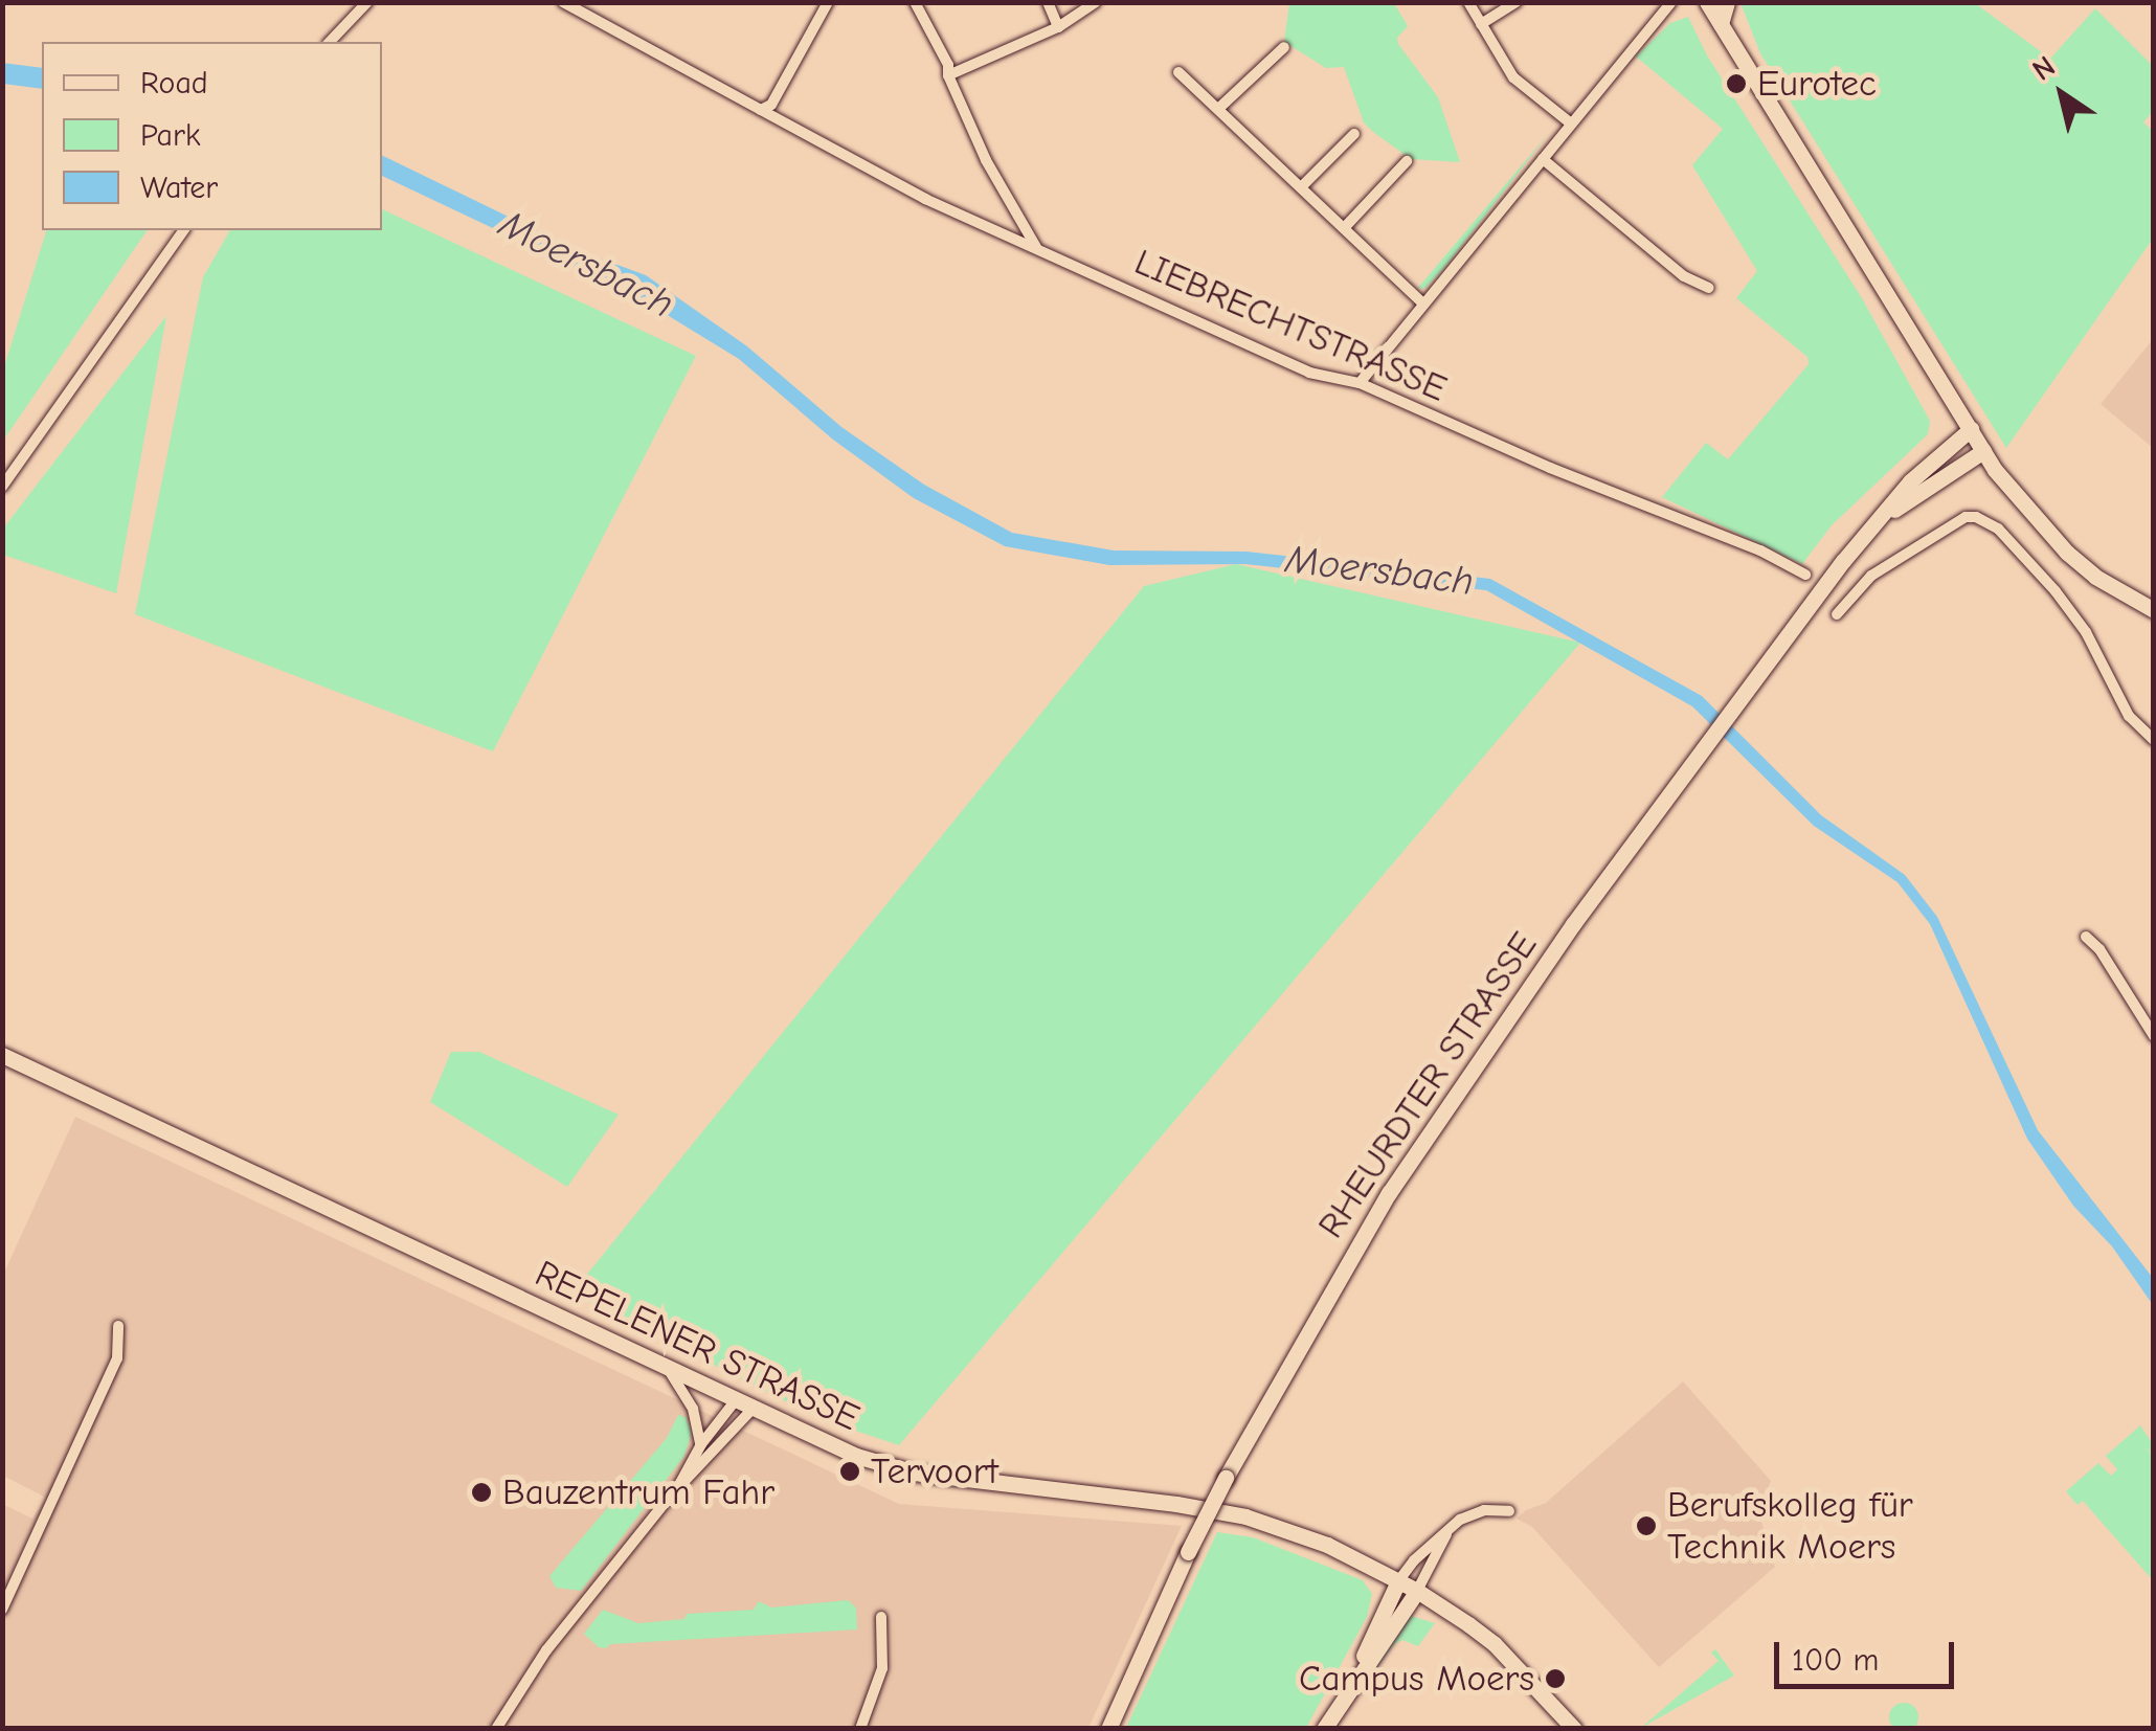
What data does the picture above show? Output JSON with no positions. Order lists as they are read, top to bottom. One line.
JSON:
{"streets":{"main road":["RHEURDTER STRASSE","REPELENER STRASSE"],"street":["LIEBRECHTSTRASSE"]},"water":["Moersbach"],"places":["Eurotec","Tervoort","Bauzentrum Fahr","Berufskolleg für Technik Moers","Campus Moers"],"legend":["Road","Park","Water"],"scale_bar":"100 m","north":"top left"}
